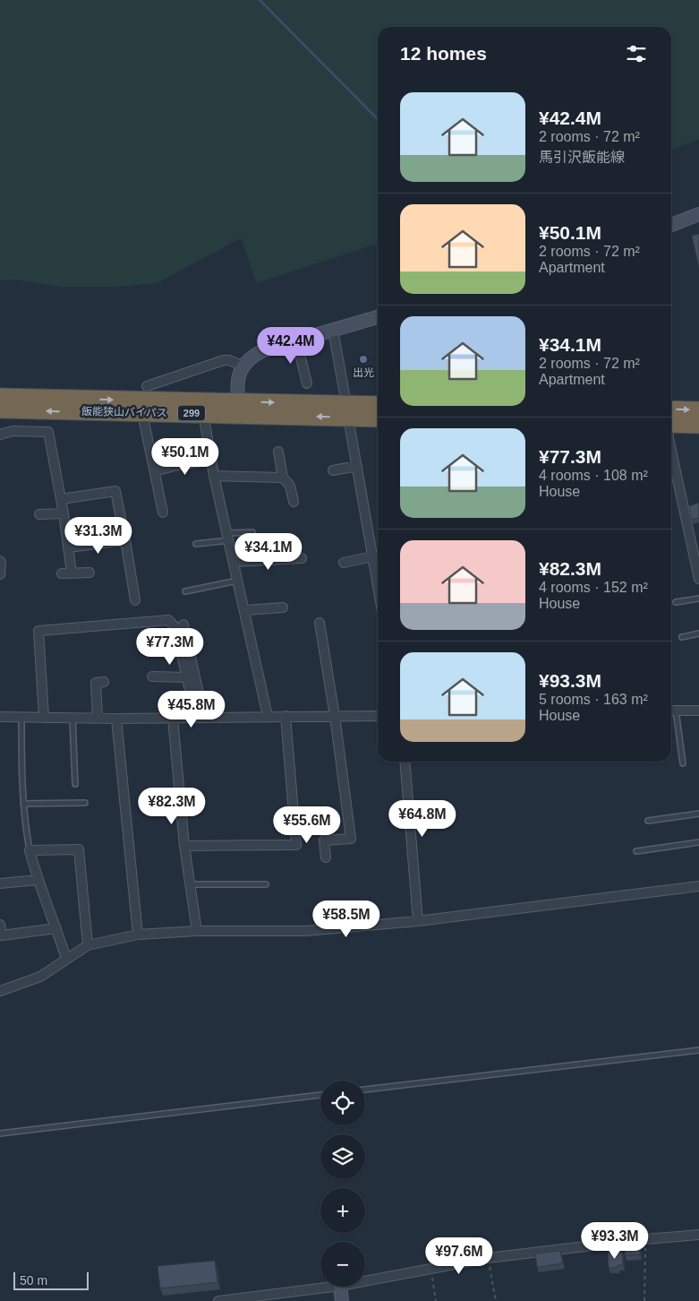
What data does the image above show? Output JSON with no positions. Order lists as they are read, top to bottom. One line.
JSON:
{"streets":{"highway":["飯能狭山バイパス","299"]},"places":["出光"],"scale_bar":"50 m","page":{"heading":"12 homes","list":[{"name":"¥42.4M","note":"2 rooms · 72 m² · 馬引沢飯能線"},{"name":"¥50.1M","note":"2 rooms · 72 m² · Apartment"},{"name":"¥34.1M","note":"2 rooms · 72 m² · Apartment"},{"name":"¥77.3M","note":"4 rooms · 108 m² · House"},{"name":"¥82.3M","note":"4 rooms · 152 m² · House"},{"name":"¥93.3M","note":"5 rooms · 163 m² · House"}],"price":["¥42.4M","¥50.1M","¥31.3M","¥34.1M","¥77.3M","¥45.8M","¥82.3M","¥64.8M","¥55.6M","¥58.5M","¥93.3M","¥97.6M"],"map_buttons":["+","−"],"scale":"50 m"}}
